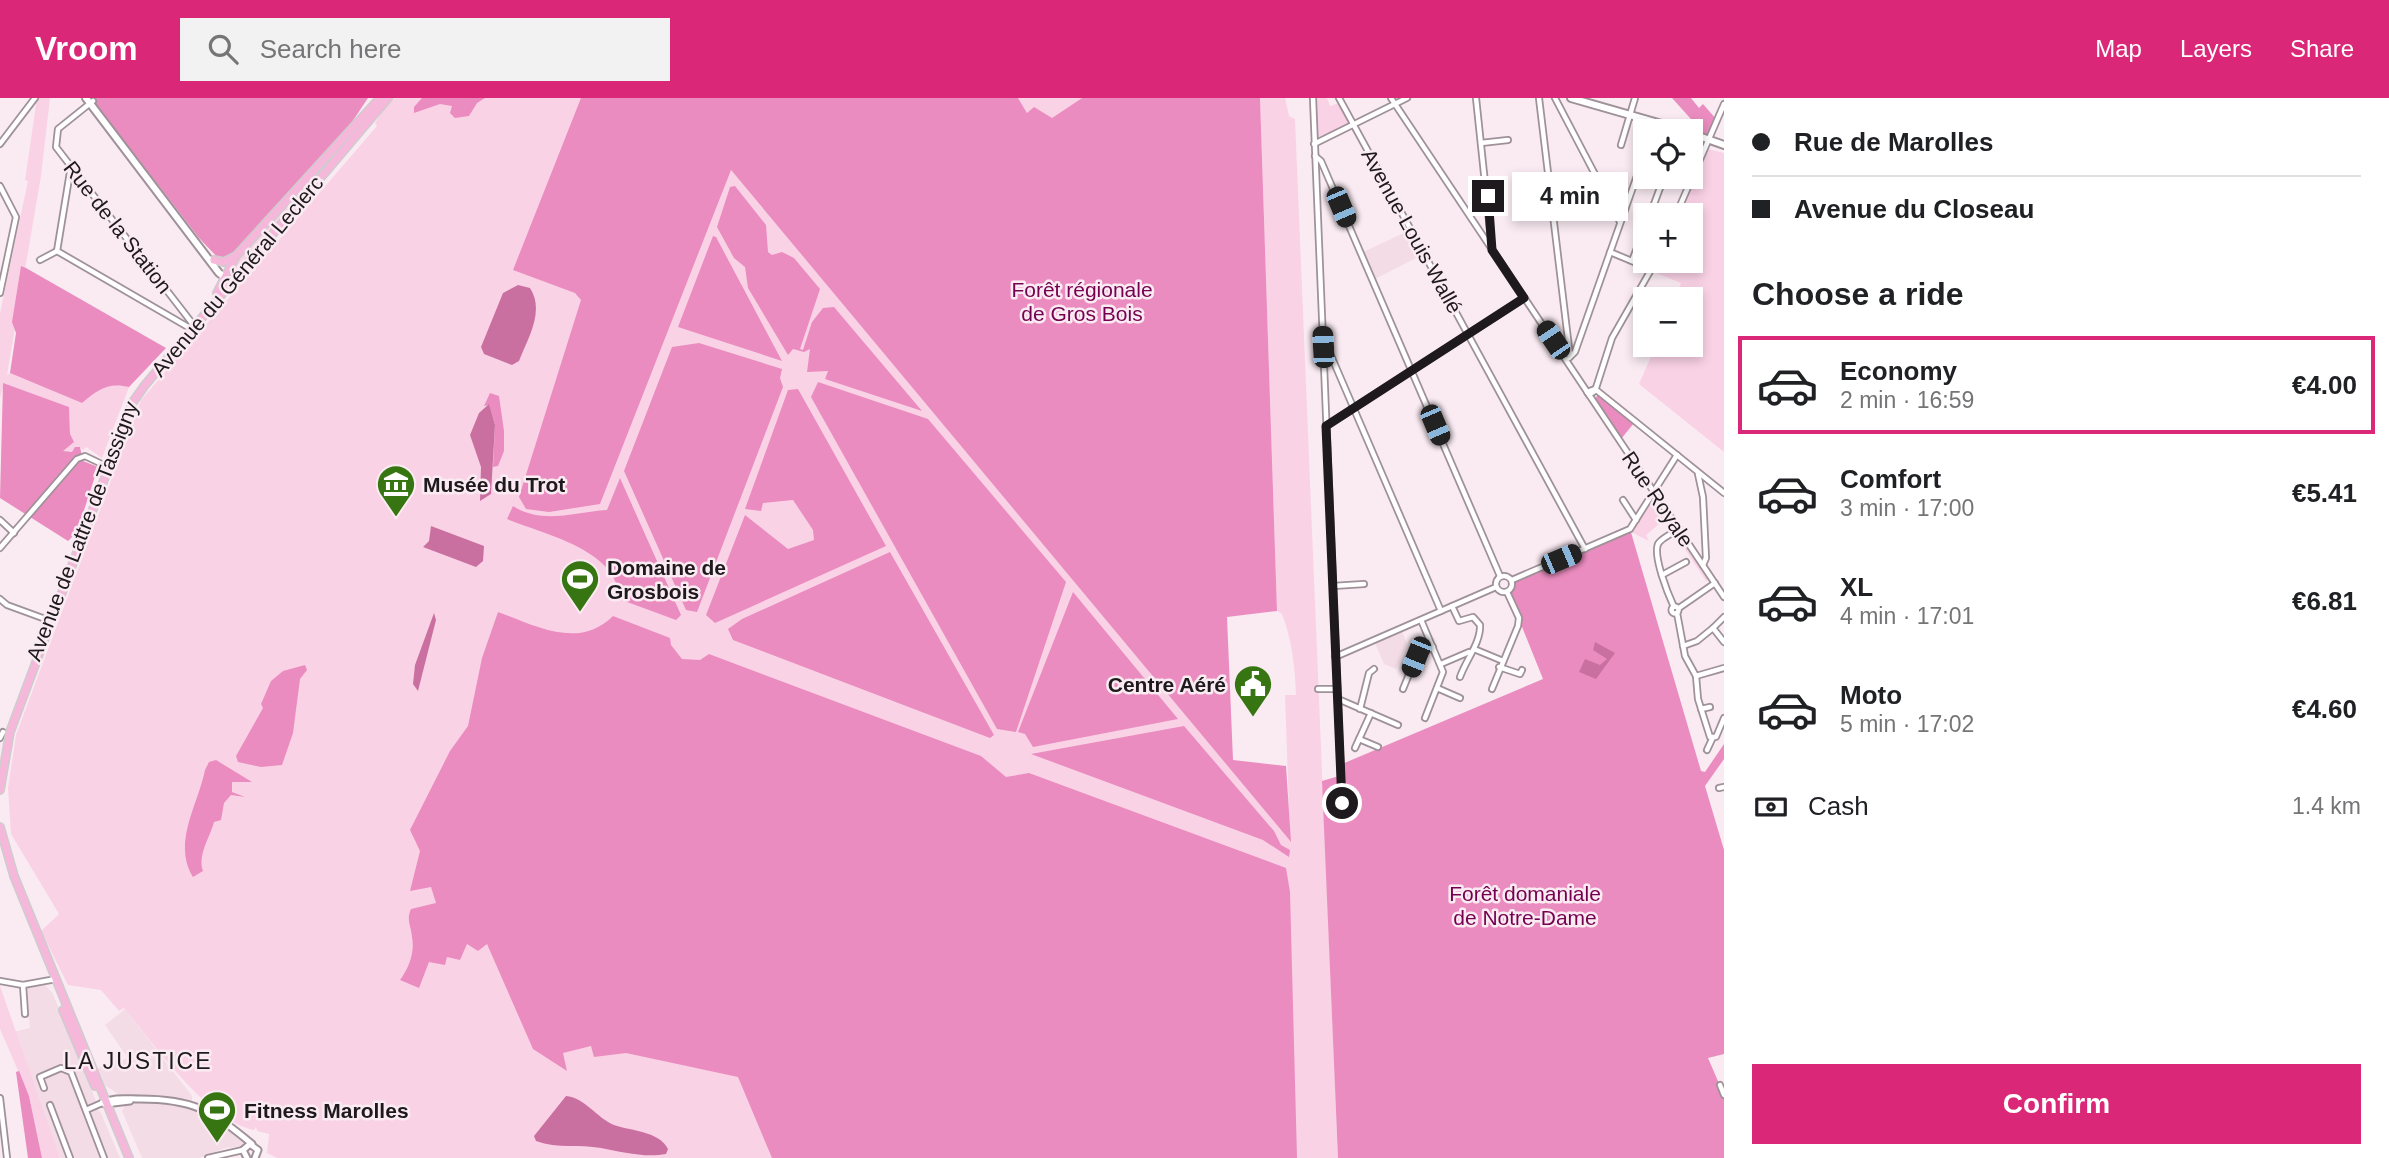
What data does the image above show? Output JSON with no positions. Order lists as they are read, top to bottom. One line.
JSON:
{"streets":{"main road":["Avenue du Général Leclerc","Avenue de Lattre de Tassigny"],"street":["Rue de la Station","Avenue Louis Wallé","Rue Royale"]},"crossings":[["Rue de la Station","Avenue de Lattre de Tassigny"],["Avenue du Général Leclerc","Avenue de Lattre de Tassigny"]],"districts":["LA JUSTICE"],"parks":["Forêt régionale de Gros Bois","Forêt domaniale de Notre-Dame"],"places":{"museum":["Musée du Trot"],"sports":["Domaine de Grosbois","Fitness Marolles"],"public building":["Centre Aéré"]},"page":{"header":"Vroom","search":"Search here","nav":["Map","Layers","Share"],"banner":["Rue de Marolles","Avenue du Closeau"],"map_buttons":["+","−"],"bubble":"4 min","heading":"Choose a ride","list":[{"name":"Economy","note":"2 min · 16:59","value":"€4.00"},{"name":"Comfort","note":"3 min · 17:00","value":"€5.41"},{"name":"XL","note":"4 min · 17:01","value":"€6.81"},{"name":"Moto","note":"5 min · 17:02","value":"€4.60"}],"pay":["Cash","1.4 km"],"buttons":"Confirm"}}
